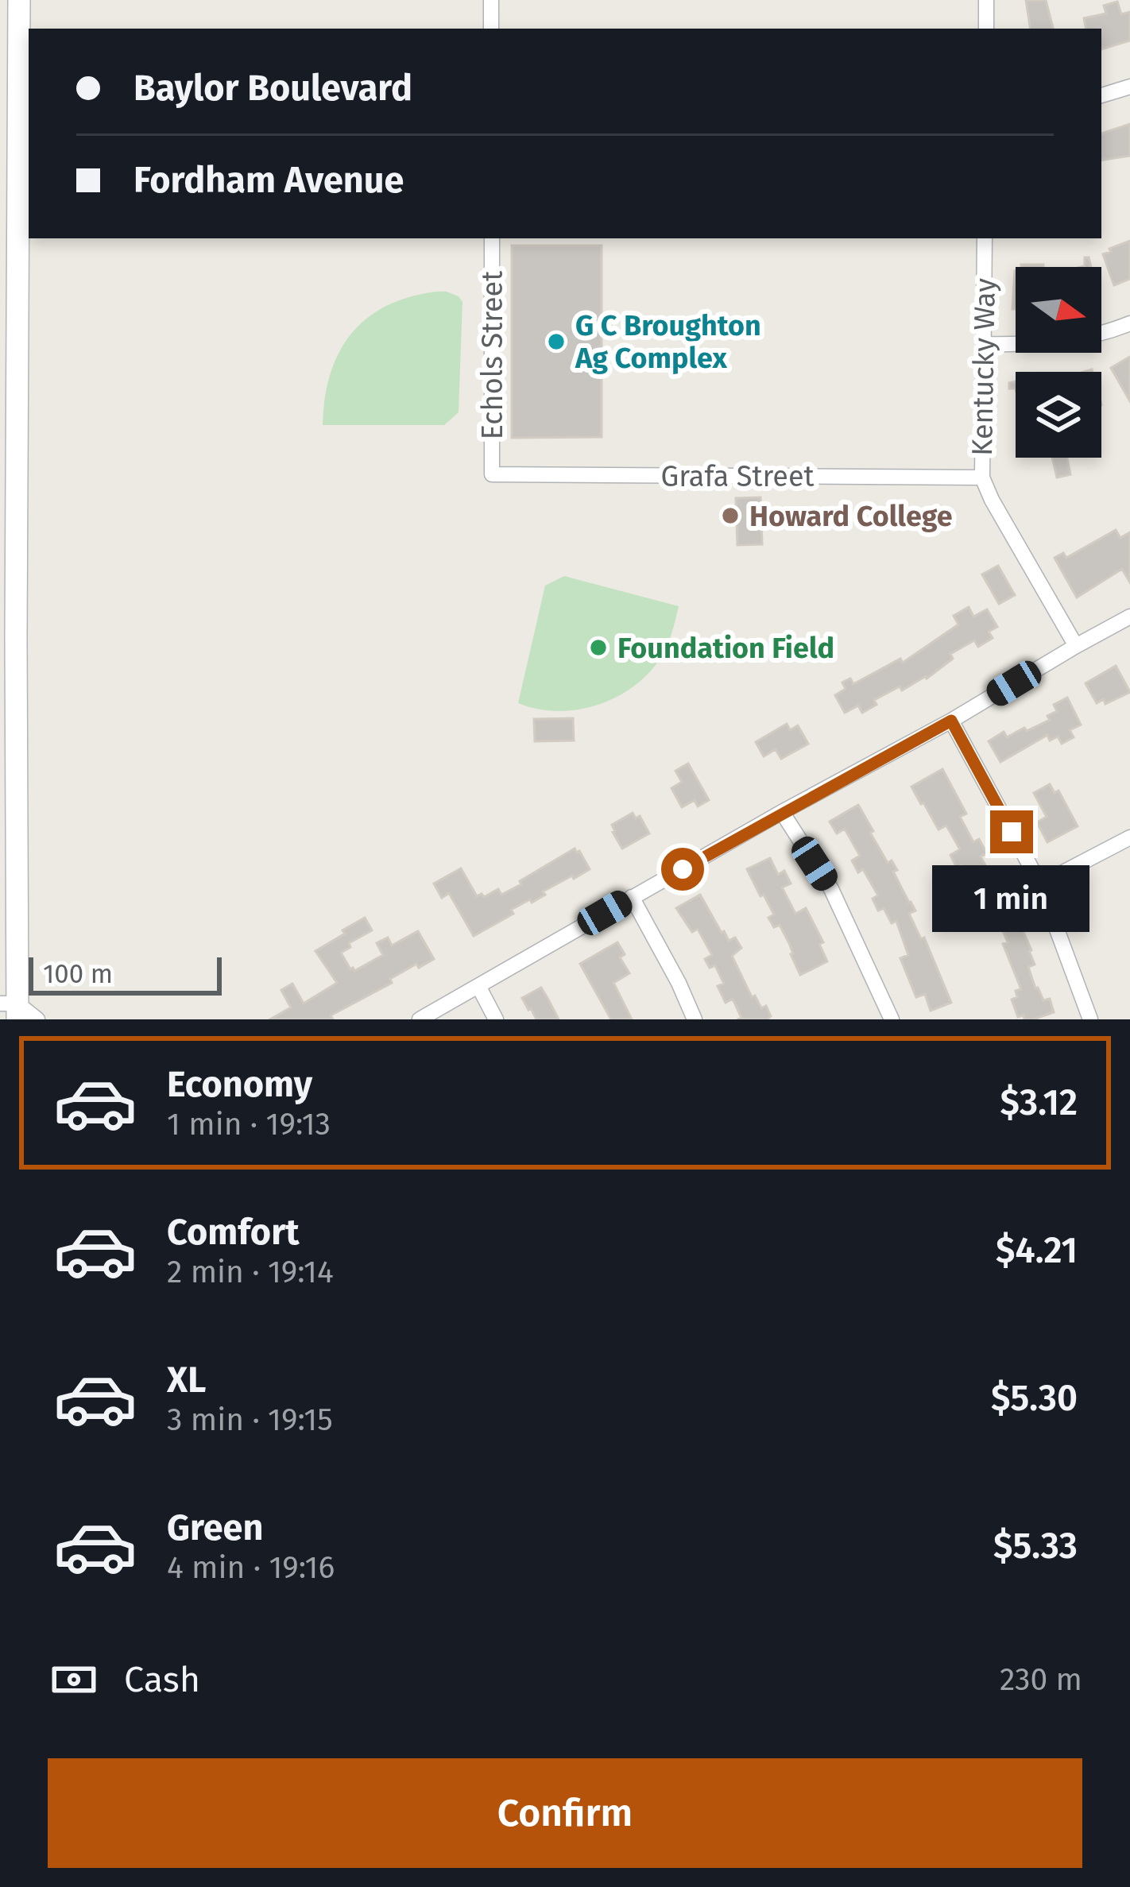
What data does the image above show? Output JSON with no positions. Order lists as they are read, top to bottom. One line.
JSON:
{"streets":{"street":["Echols Street","Kentucky Way","Grafa Street"]},"crossings":[["Echols Street","Grafa Street"],["Kentucky Way","Grafa Street"]],"places":["G C Broughton Ag Complex","Howard College","Foundation Field"],"scale_bar":"100 m","north":"right","page":{"banner":["Baylor Boulevard","Fordham Avenue"],"bubble":"1 min","scale":"100 m","list":[{"name":"Economy","note":"1 min · 19:13","value":"$3.12"},{"name":"Comfort","note":"2 min · 19:14","value":"$4.21"},{"name":"XL","note":"3 min · 19:15","value":"$5.30"},{"name":"Green","note":"4 min · 19:16","value":"$5.33"}],"pay":["Cash","230 m"],"buttons":"Confirm"}}
